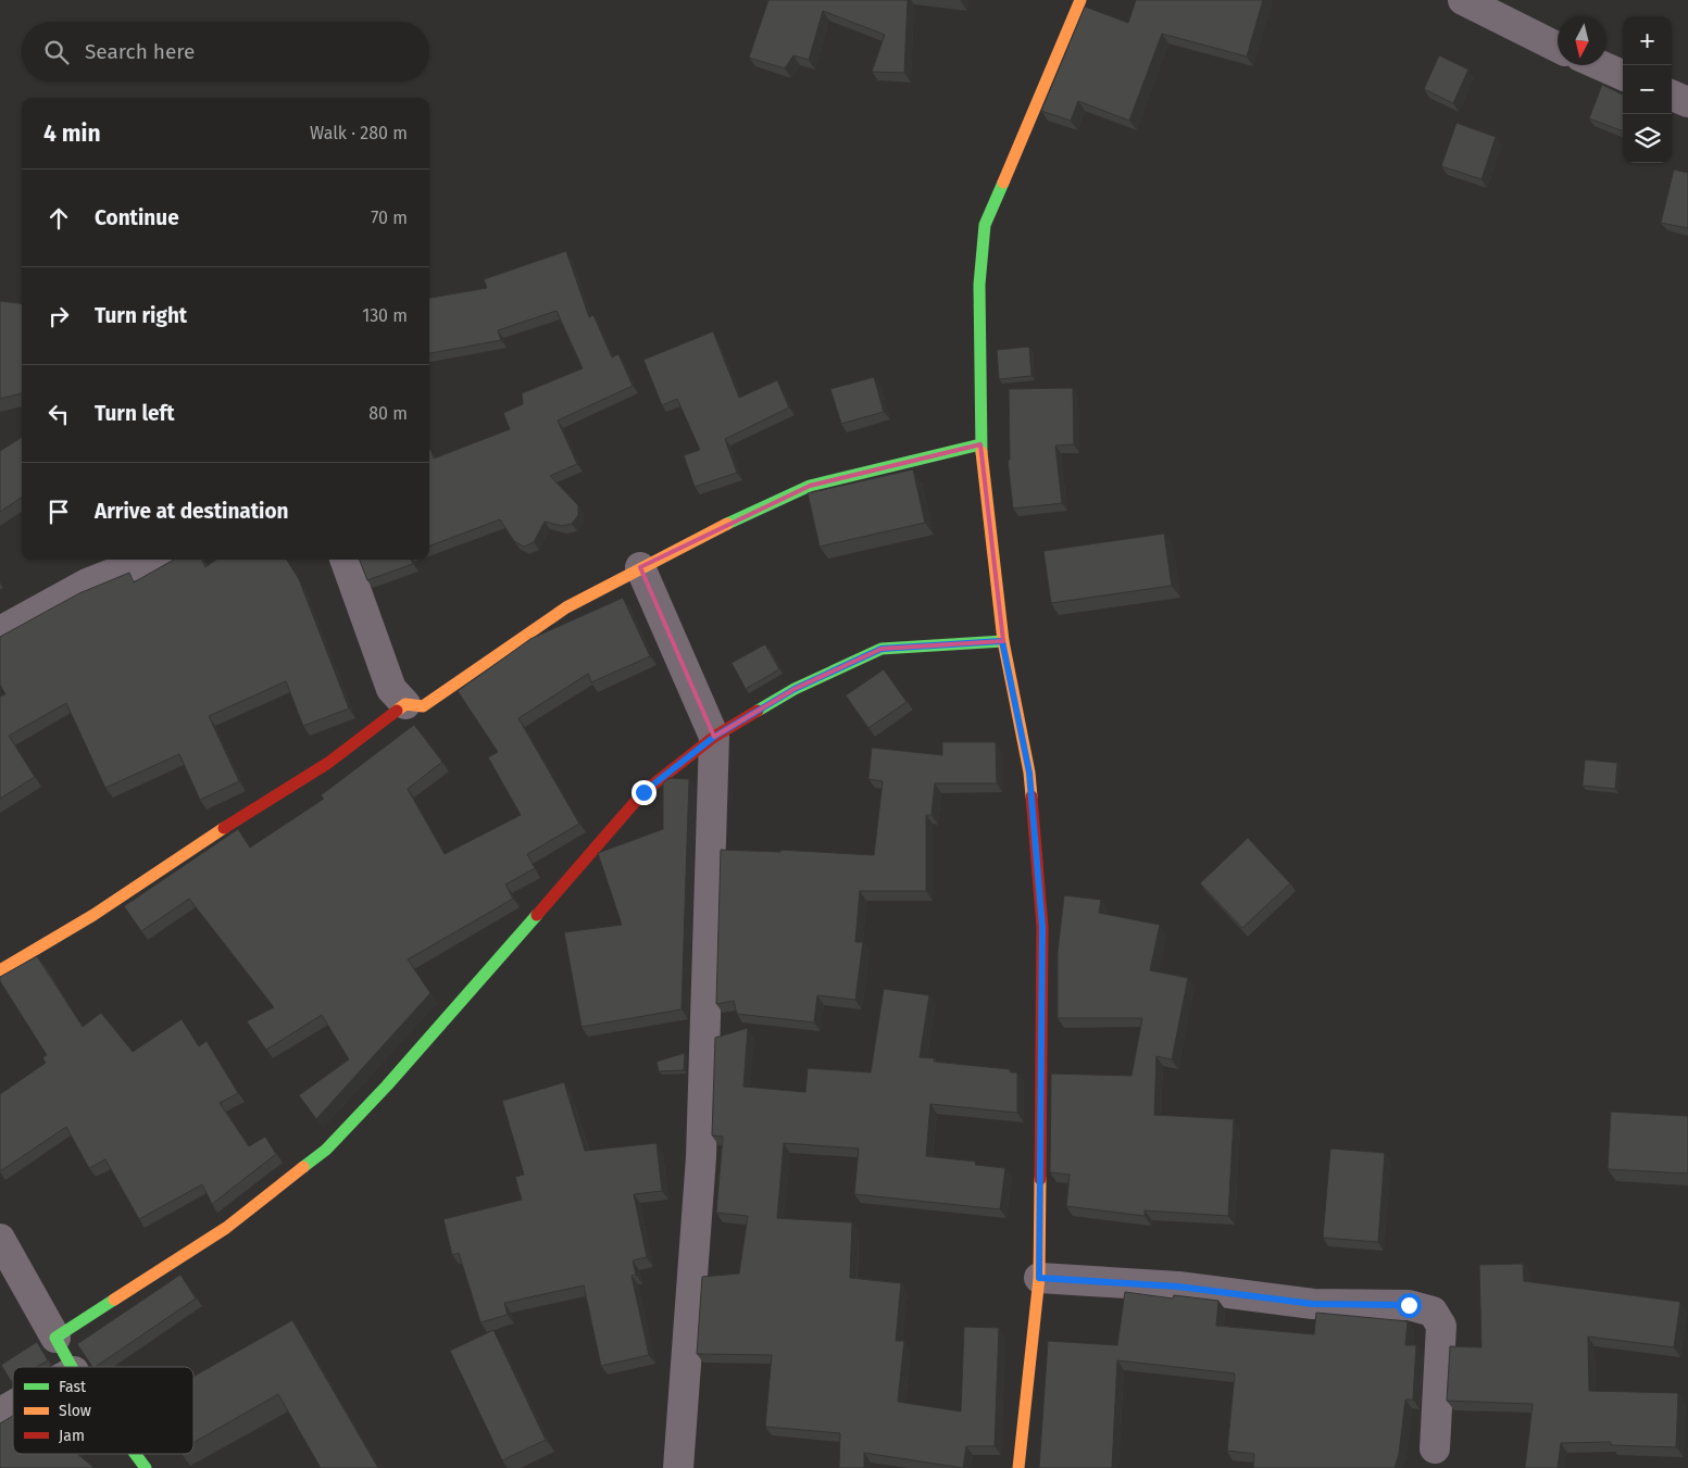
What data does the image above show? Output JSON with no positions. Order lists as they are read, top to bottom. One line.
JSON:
{"legend":["Fast","Slow","Jam"],"north":"bottom","page":{"map_buttons":["+","−"],"search":"Search here","heading":["4 min","Walk · 280 m"],"list":[["Continue","70 m"],["Turn right","130 m"],["Turn left","80 m"],"Arrive at destination"]}}
